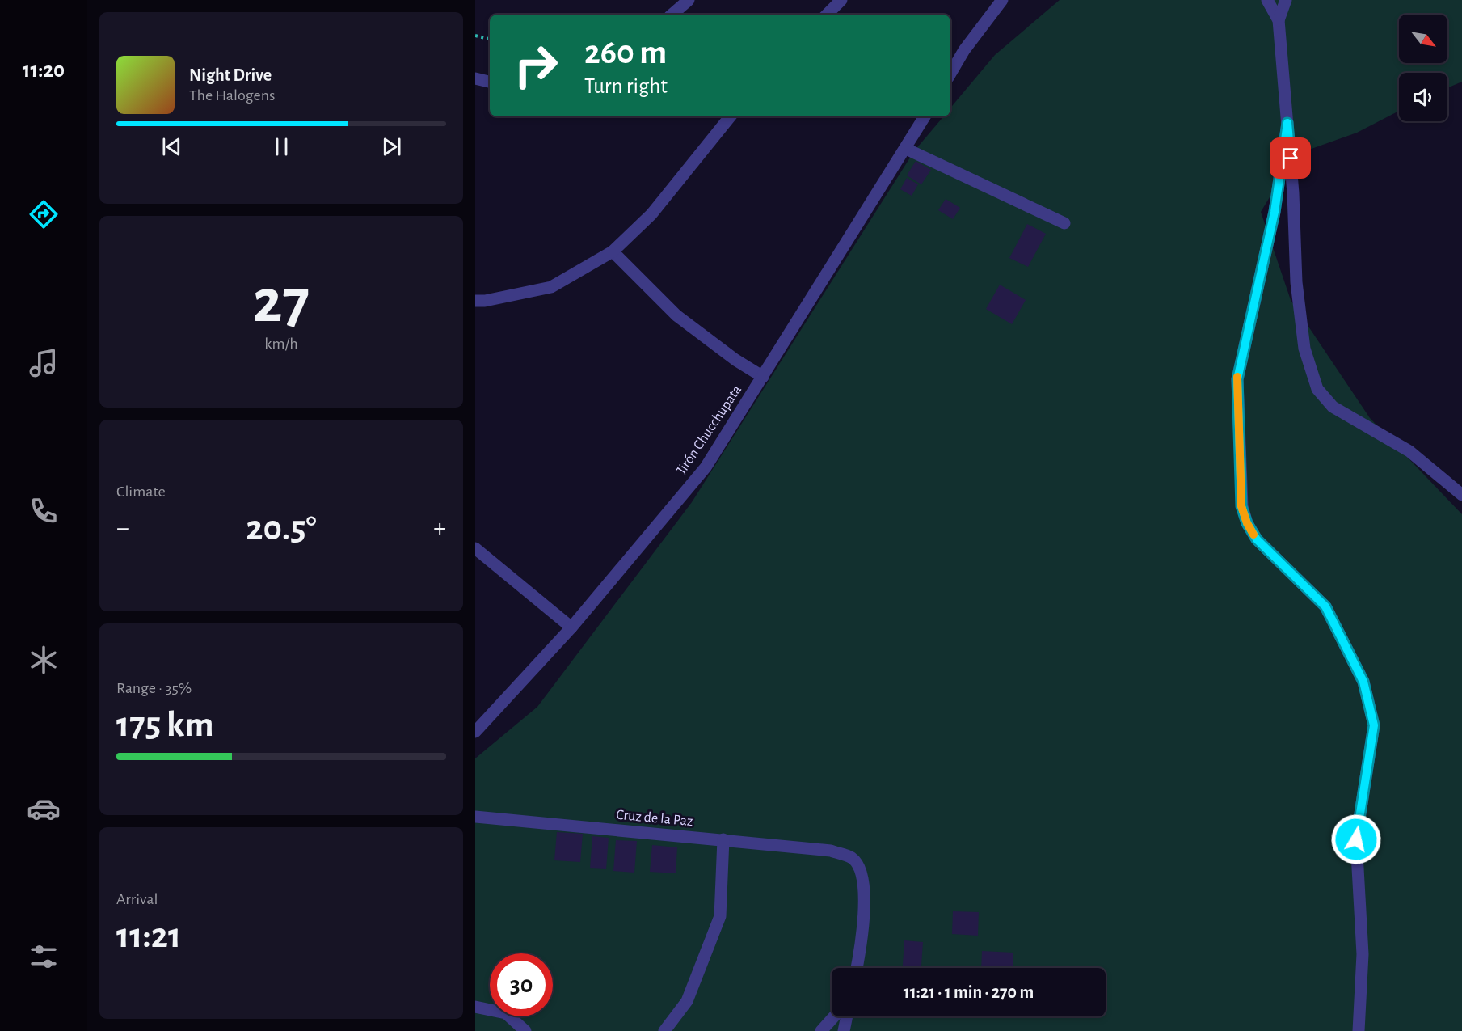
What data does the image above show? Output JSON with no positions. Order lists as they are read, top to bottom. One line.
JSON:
{"streets":{"street":["Jirón Chucchupata","Cruz de la Paz"]},"north":"bottom right","page":{"tabs":"11:20","turn":["260 m","Turn right"],"song":["Night Drive","The Halogens"],"tile":[["27","km/h"],"Climate",["Range · 35%","175 km"],["Arrival","11:21"]],"heat":["−","20.5°","+"],"limit":"30","trip":"11:21 · 1 min · 270 m"}}
